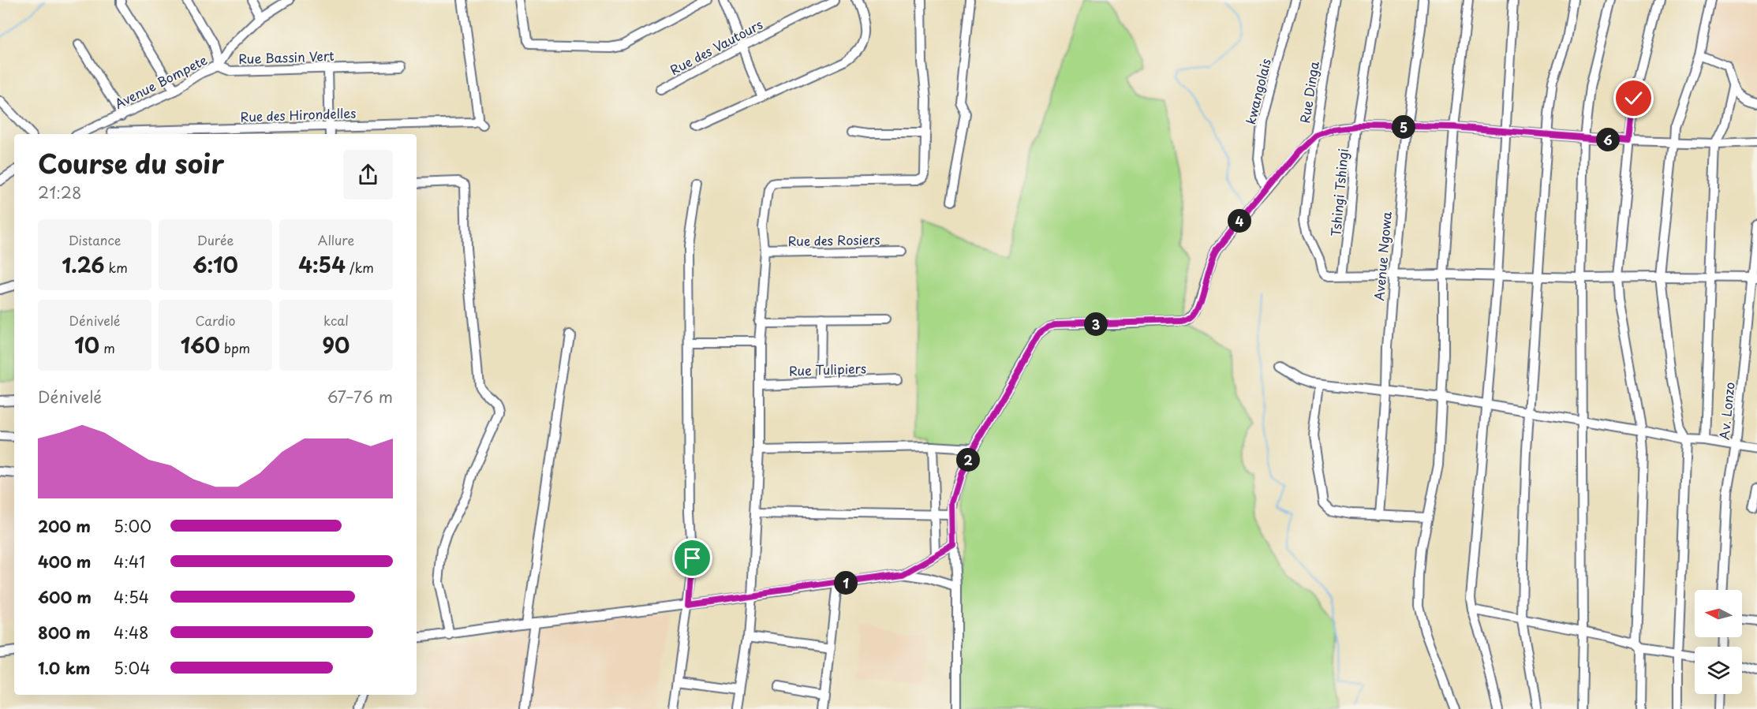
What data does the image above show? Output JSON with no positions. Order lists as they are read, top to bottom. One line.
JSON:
{"streets":{"street":["Rue des Vautours","Rue Bassin Vert","Avenue Bompete","kwangolais","Rue Dinga","Rue des Hirondelles","Tshingi Tshingi","Rue des Rosiers","Avenue Ngowa","Rue Tulipiers","Av. Lonzo"]},"crossings":[["Rue Bassin Vert","Avenue Bompete"],["Rue Dinga","Tshingi Tshingi"]],"north":"left","page":{"pins":["5","6","4","3","2","1"],"heading":["Course du soir","21:28"],"stats":[["Distance","1.26 km"],["Durée","6:10"],["Allure","4:54 /km"],["Dénivelé","10 m"],["Cardio","160 bpm"],["kcal","90"]],"chart":["Dénivelé","67–76 m"],"list":[{"name":"200 m","note":"5:00"},{"name":"400 m","note":"4:41"},{"name":"600 m","note":"4:54"},{"name":"800 m","note":"4:48"},{"name":"1.0 km","note":"5:04"}]}}
